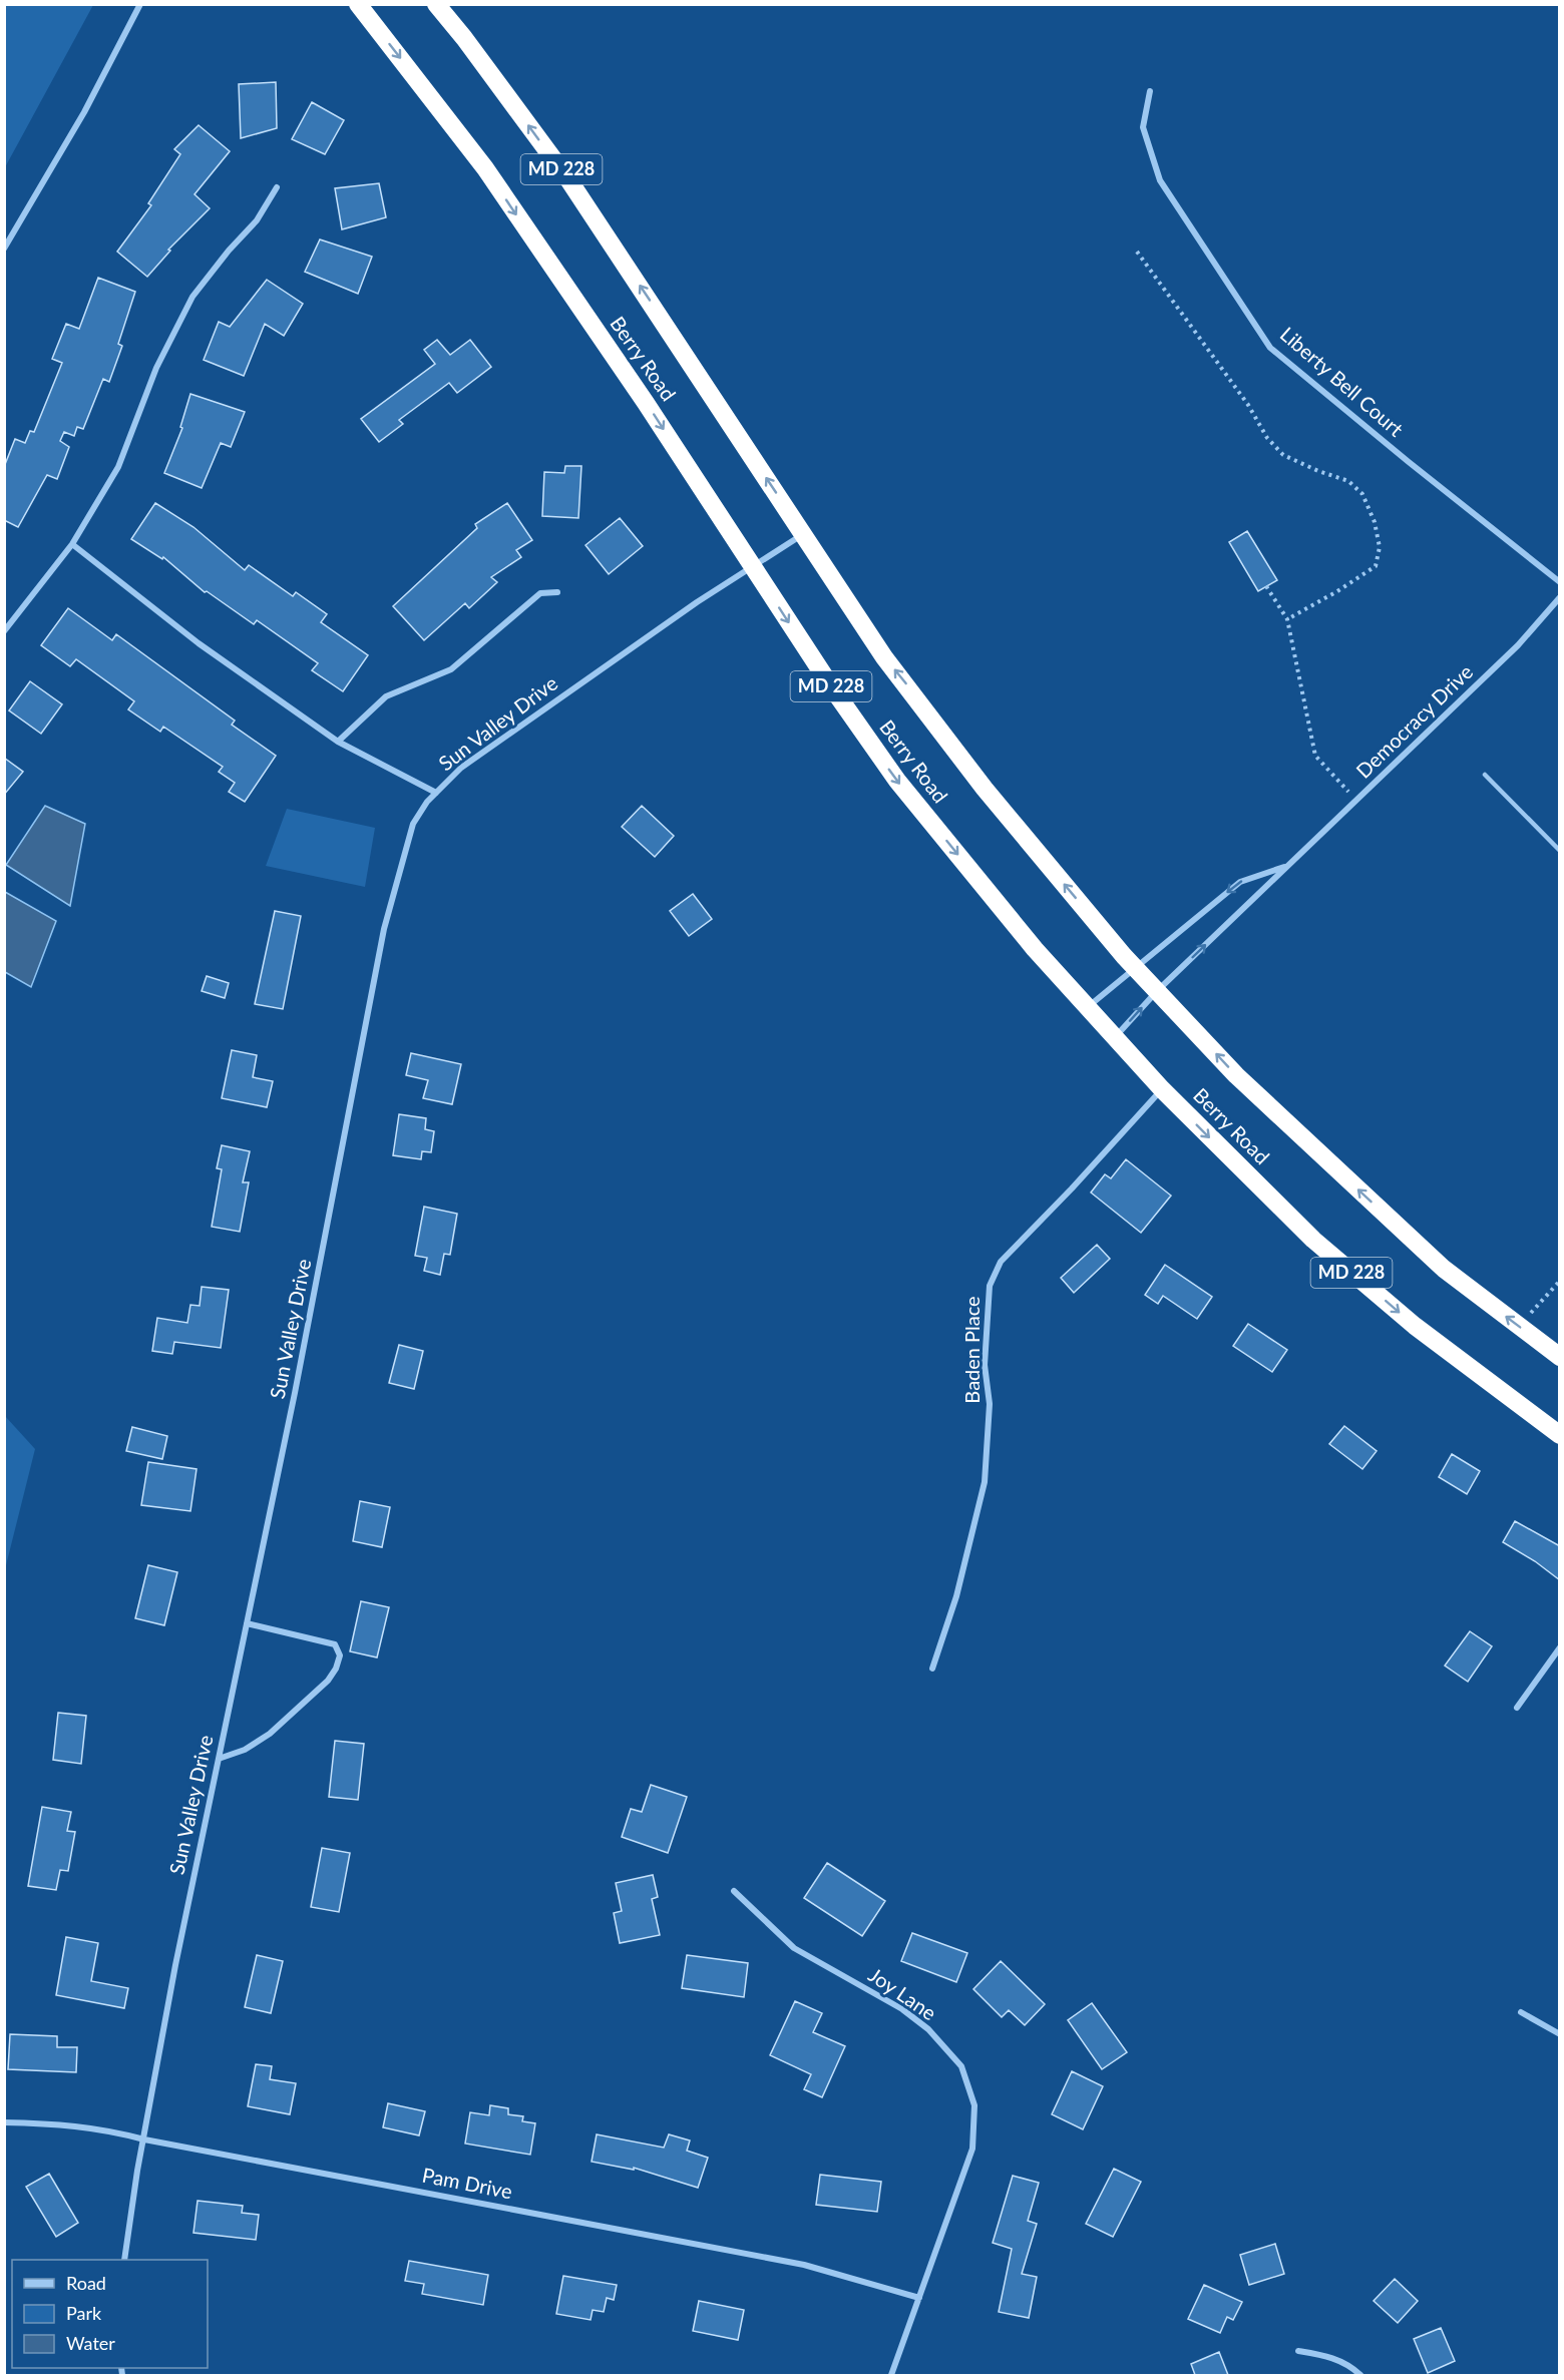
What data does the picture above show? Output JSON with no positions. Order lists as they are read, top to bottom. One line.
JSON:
{"streets":{"highway":["MD 228","Berry Road"],"street":["Liberty Bell Court","Democracy Drive","Sun Valley Drive","Baden Place","Joy Lane","Pam Drive"]},"crossings":[["Berry Road","Democracy Drive"],["Berry Road","Sun Valley Drive"],["Berry Road","Baden Place"],["Sun Valley Drive","Pam Drive"],["Joy Lane","Pam Drive"]],"legend":["Road","Park","Water"]}
